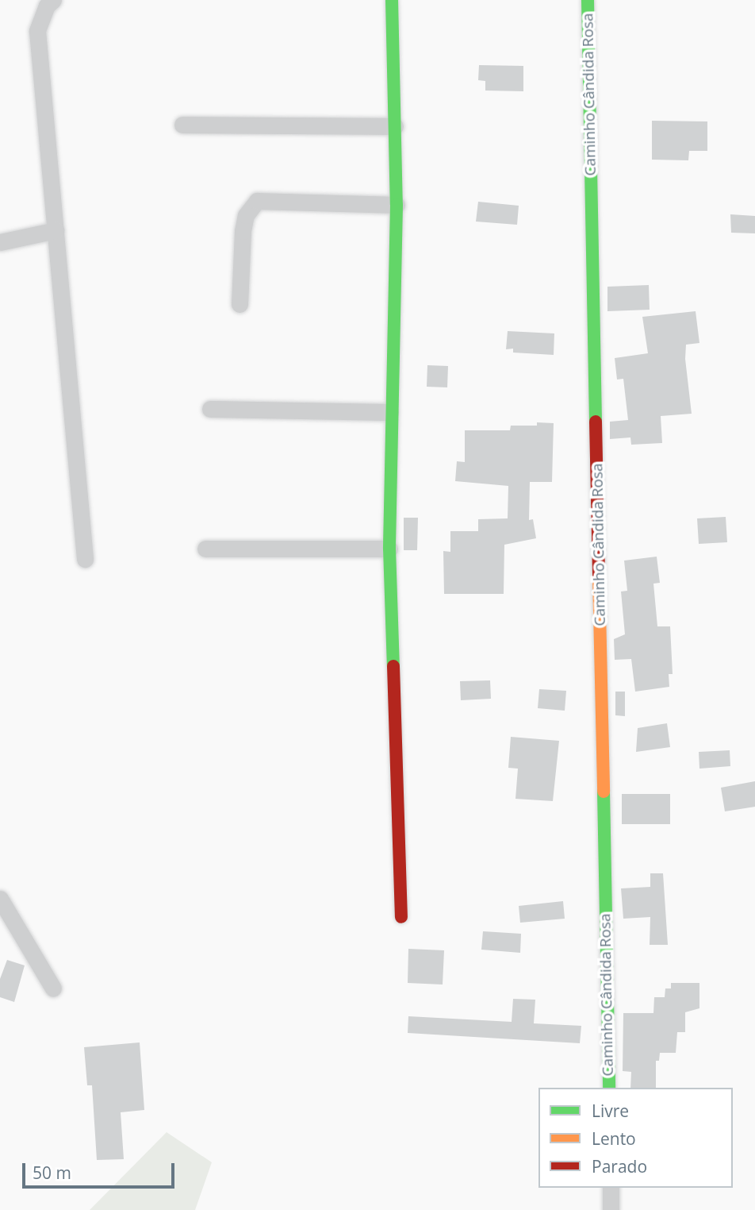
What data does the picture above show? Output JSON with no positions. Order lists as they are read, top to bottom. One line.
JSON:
{"streets":{"street":["Caminho Cândida Rosa"]},"legend":["Livre","Lento","Parado"],"scale_bar":"50 m"}
